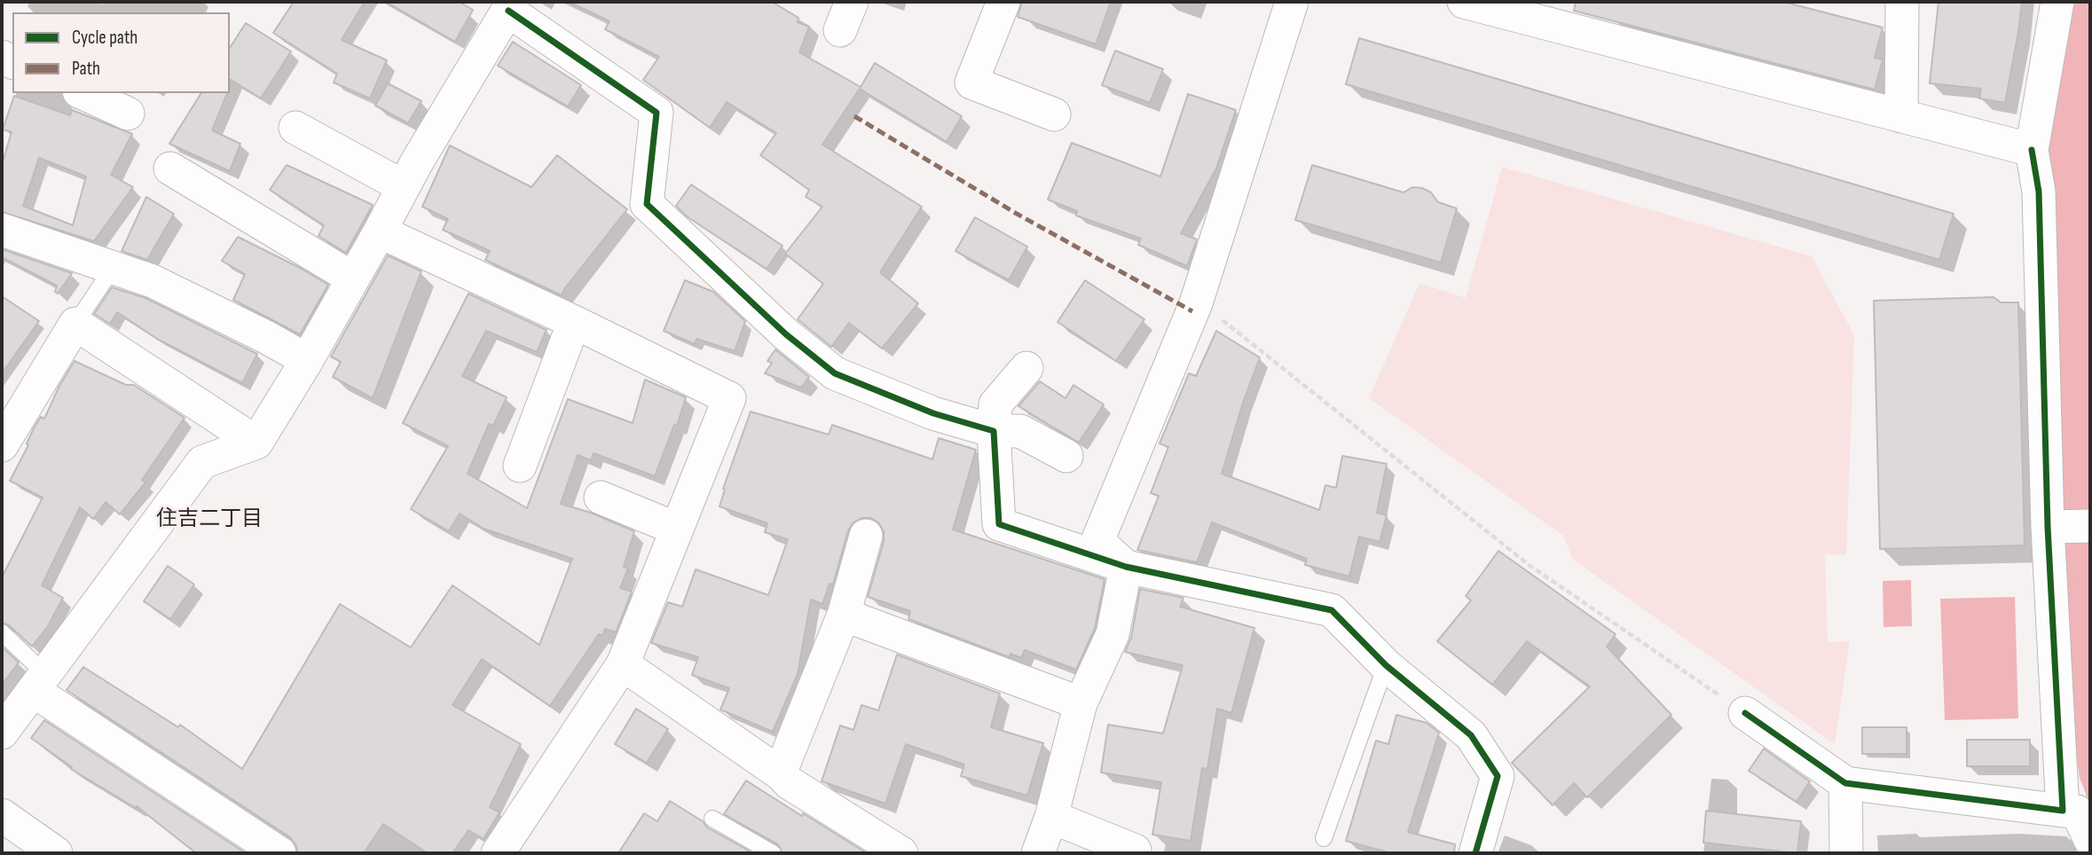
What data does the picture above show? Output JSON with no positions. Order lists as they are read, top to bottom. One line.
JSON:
{"districts":["住吉二丁目"],"legend":["Cycle path","Path"]}
